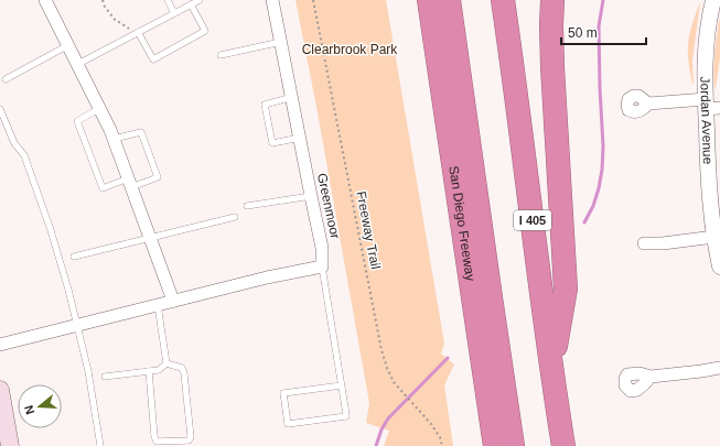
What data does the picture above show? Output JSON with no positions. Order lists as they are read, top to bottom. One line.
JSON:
{"streets":{"highway":["I 405","San Diego Freeway"],"street":["Jordan Avenue","Greenmoor"],"path":["Freeway Trail"]},"parks":["Clearbrook Park"],"scale_bar":"50 m","north":"left"}
